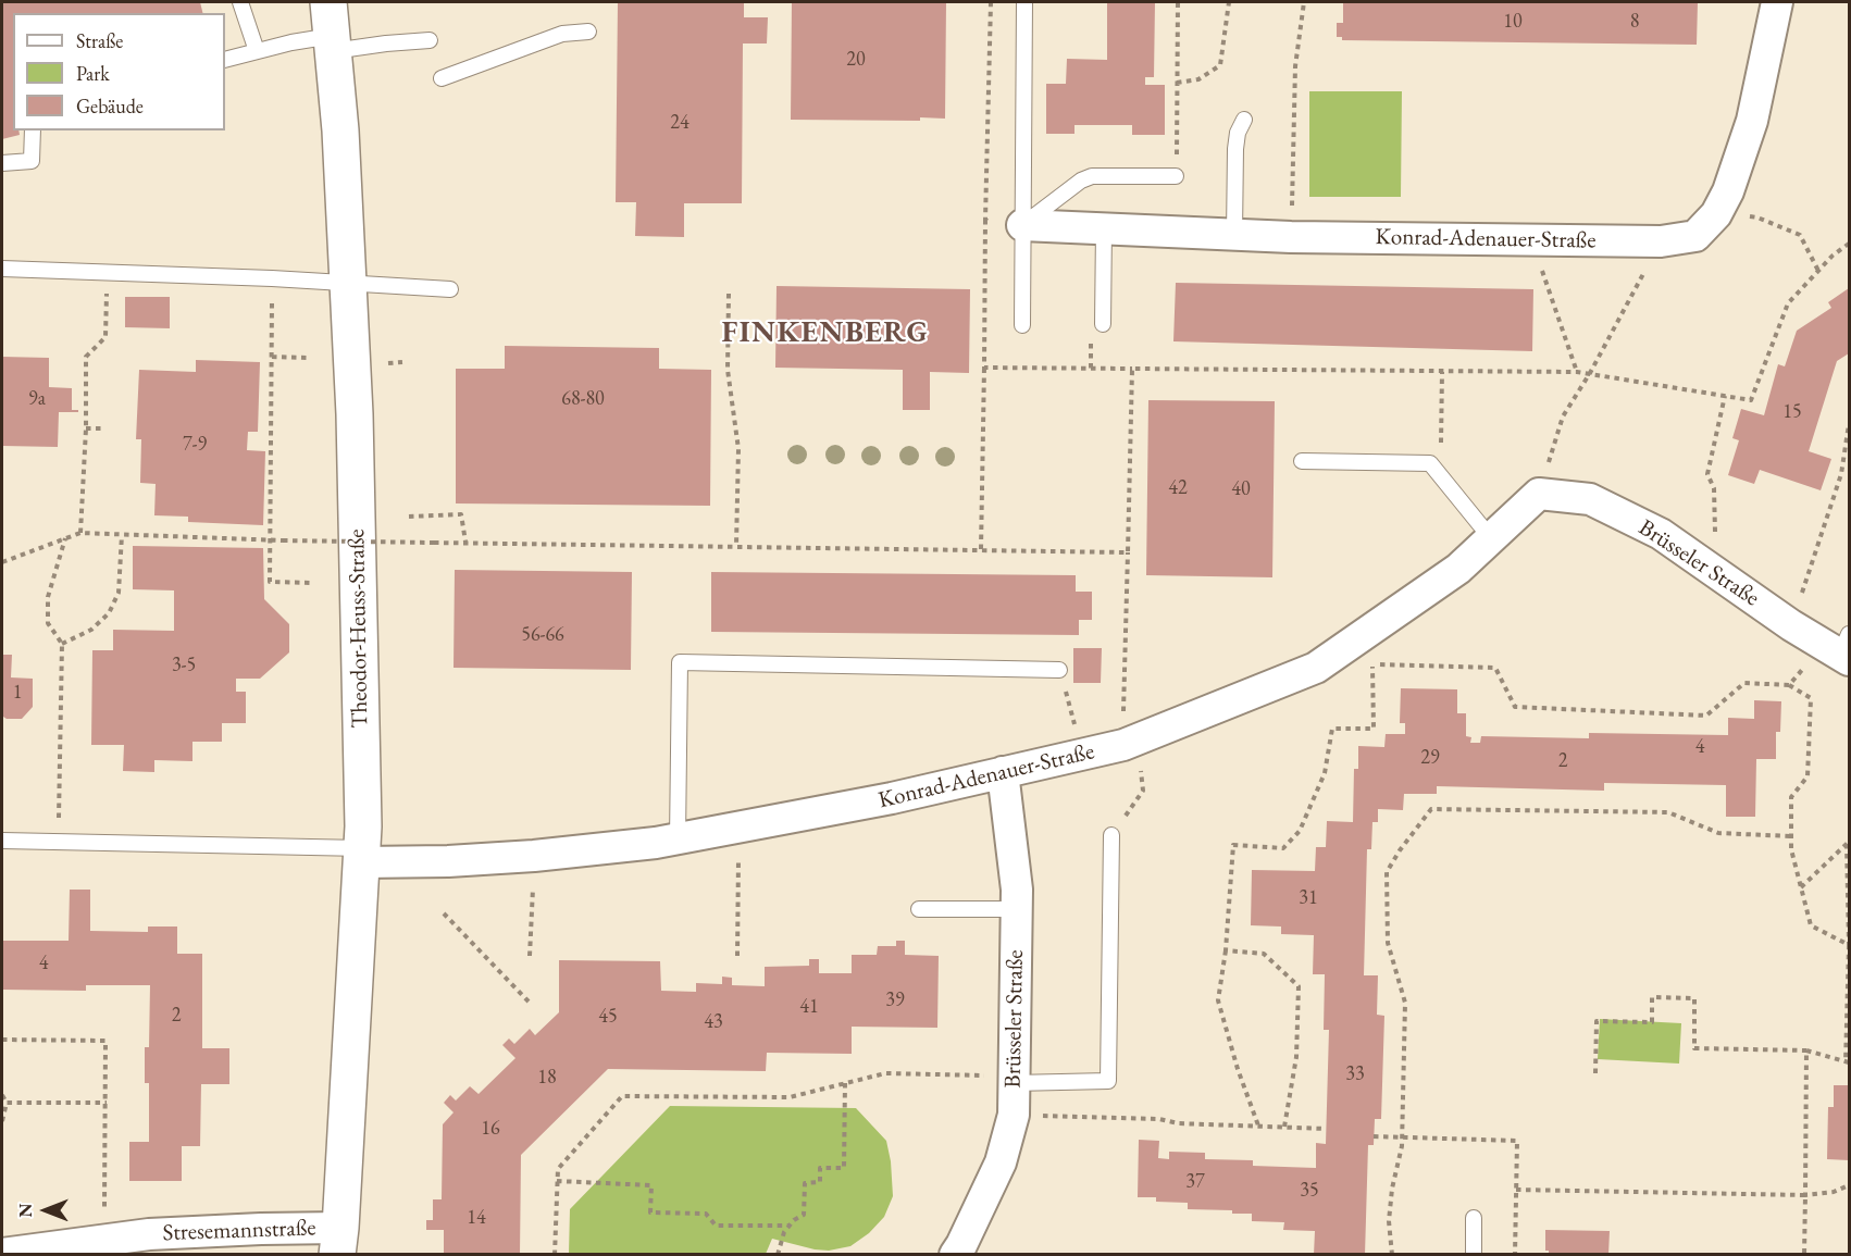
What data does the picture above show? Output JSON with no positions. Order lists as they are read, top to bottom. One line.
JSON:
{"streets":{"street":["Konrad-Adenauer-Straße","Brüsseler Straße","Theodor-Heuss-Straße","Stresemannstraße"]},"crossings":[["Konrad-Adenauer-Straße","Brüsseler Straße"],["Konrad-Adenauer-Straße","Theodor-Heuss-Straße"],["Theodor-Heuss-Straße","Stresemannstraße"]],"districts":["FINKENBERG"],"house_numbers":["10","8","20","24","9a","68-80","15","7-9","42","40","56-66","3-5","1","4","29","2","31","4","39","41","2","45","43","33","18","16","37","35","14"],"legend":["Straße","Park","Gebäude"],"north":"left"}
